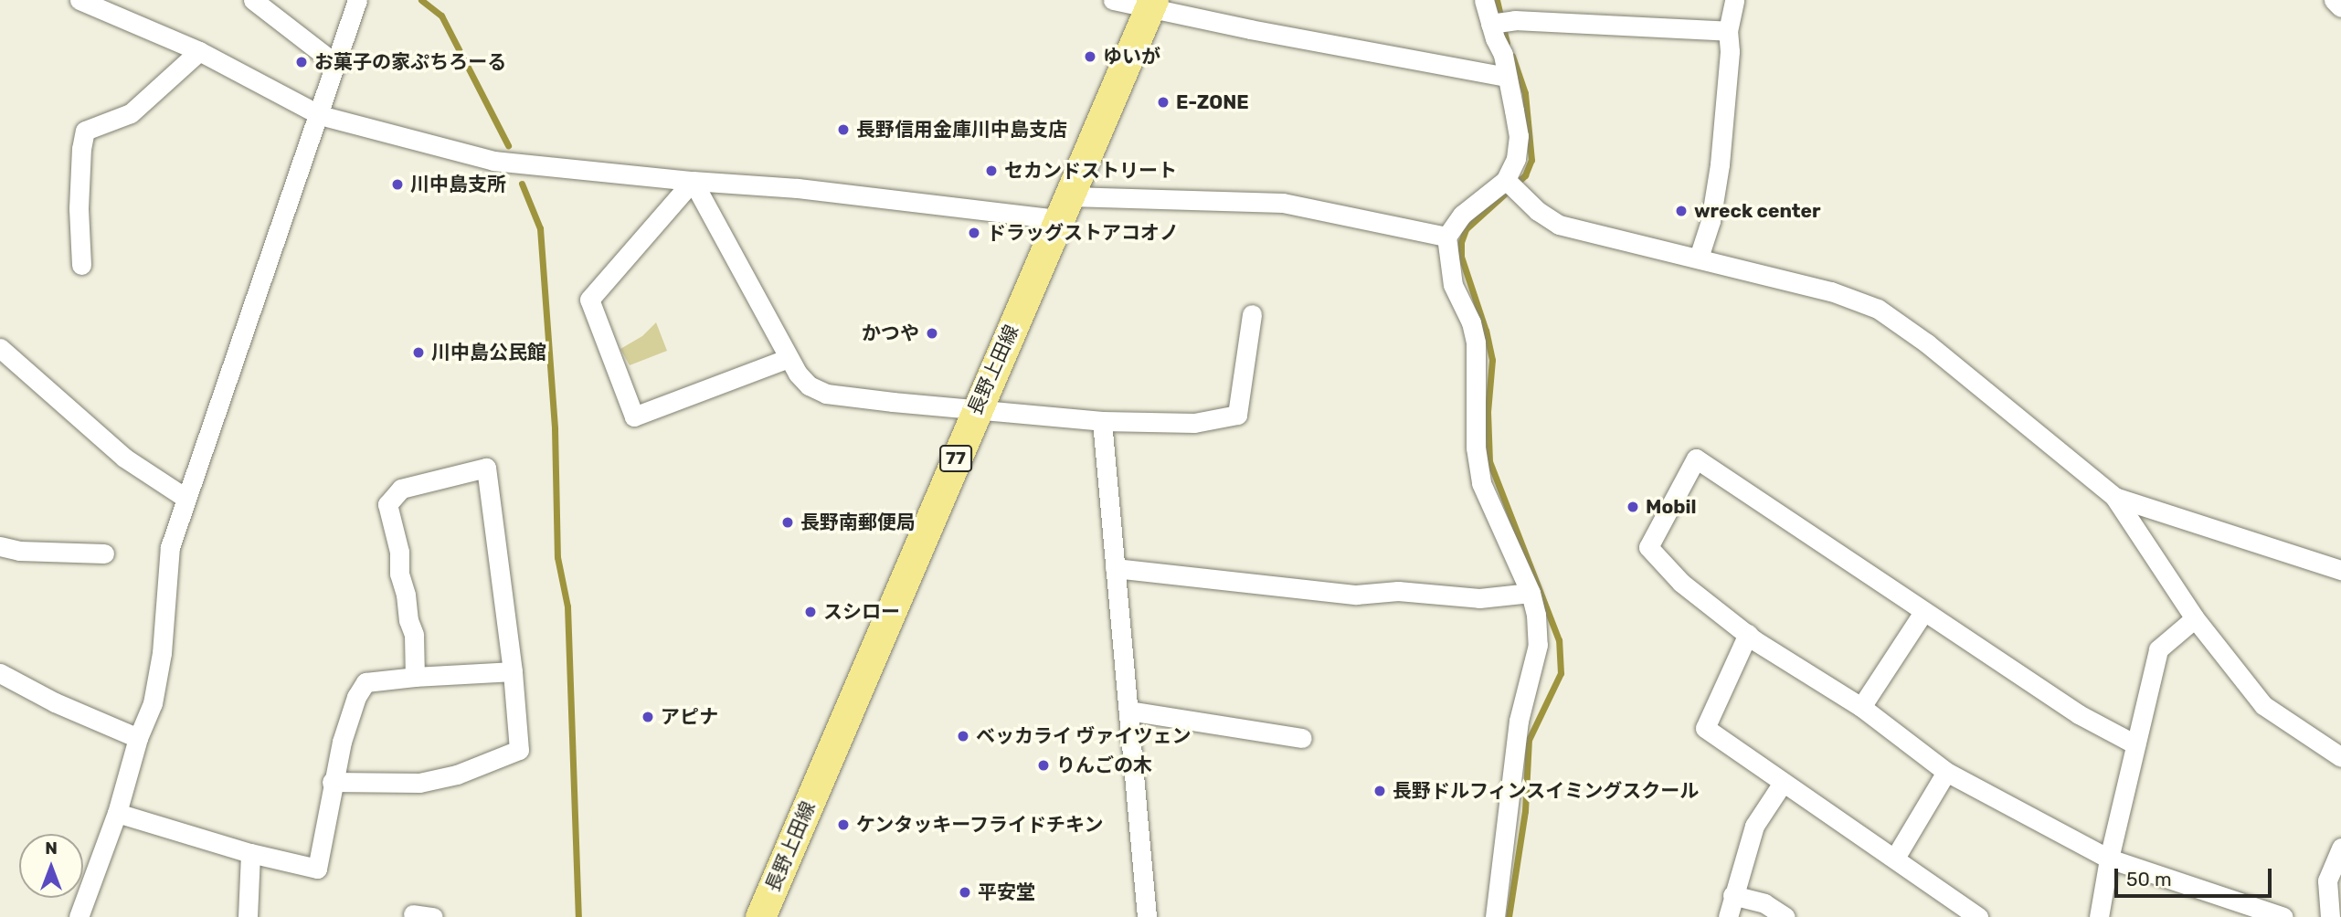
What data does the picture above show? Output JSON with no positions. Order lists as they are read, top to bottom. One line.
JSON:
{"streets":{"main road":["長野上田線","77"]},"places":["ゆいが","お菓子の家ぷちろーる","E-ZONE","長野信用金庫川中島支店","セカンドストリート","川中島支所","wreck center","ドラッグストアコオノ","かつや","川中島公民館","Mobil","長野南郵便局","スシロー","アピナ","ベッカライ ヴァイツェン","りんごの木","長野ドルフィンスイミングスクール","ケンタッキーフライドチキン","平安堂"],"scale_bar":"50 m","north":"top"}
